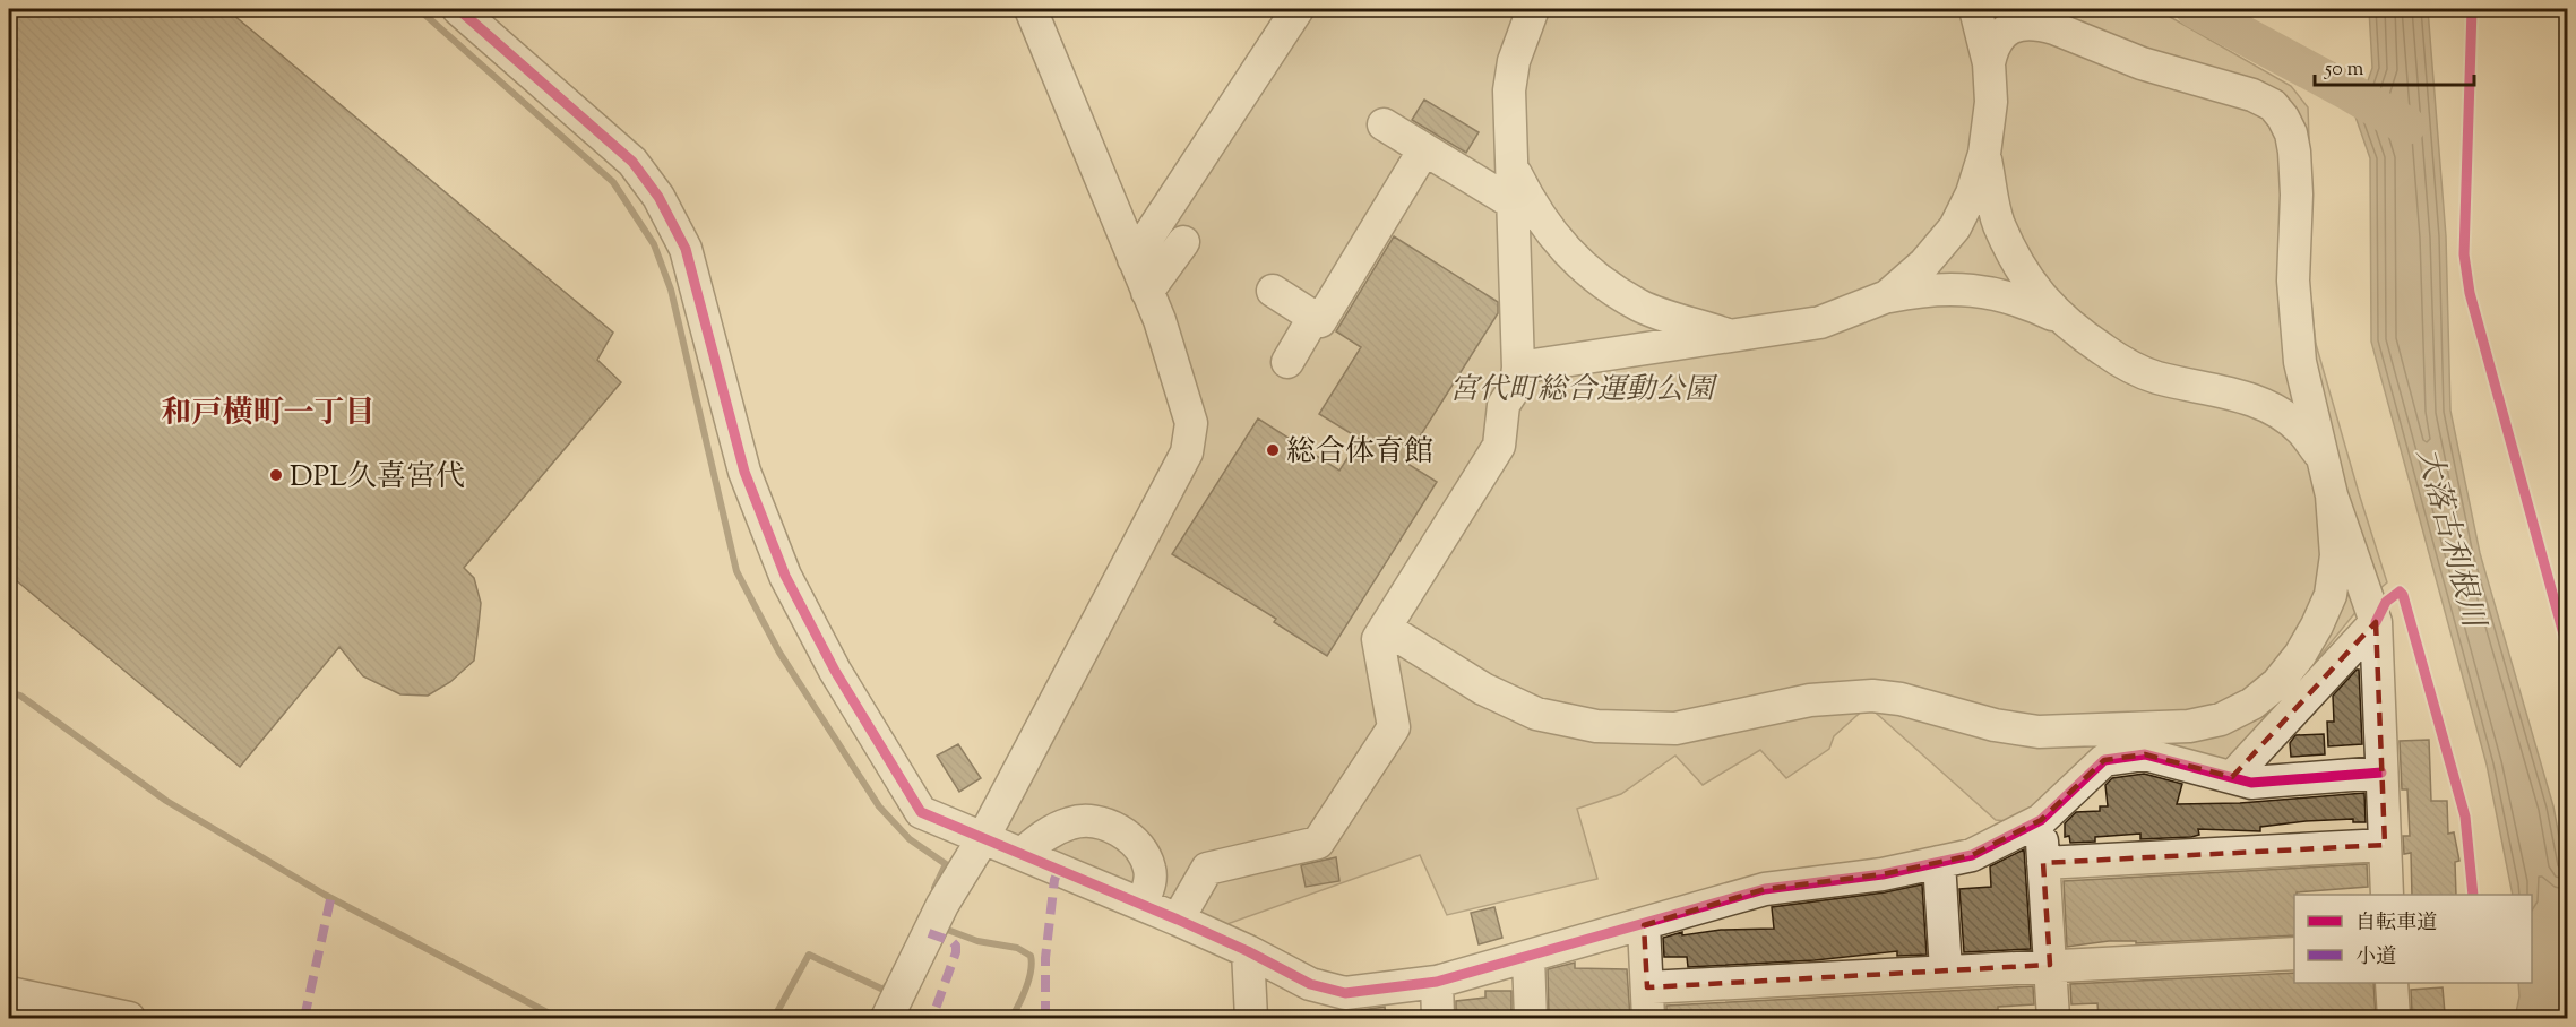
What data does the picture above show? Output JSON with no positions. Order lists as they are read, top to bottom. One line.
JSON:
{"districts":["和戸横町一丁目"],"water":["大落古利根川"],"parks":["宮代町総合運動公園"],"places":["総合体育館","DPL久喜宮代"],"legend":["自転車道","小道"],"scale_bar":"50 m"}
